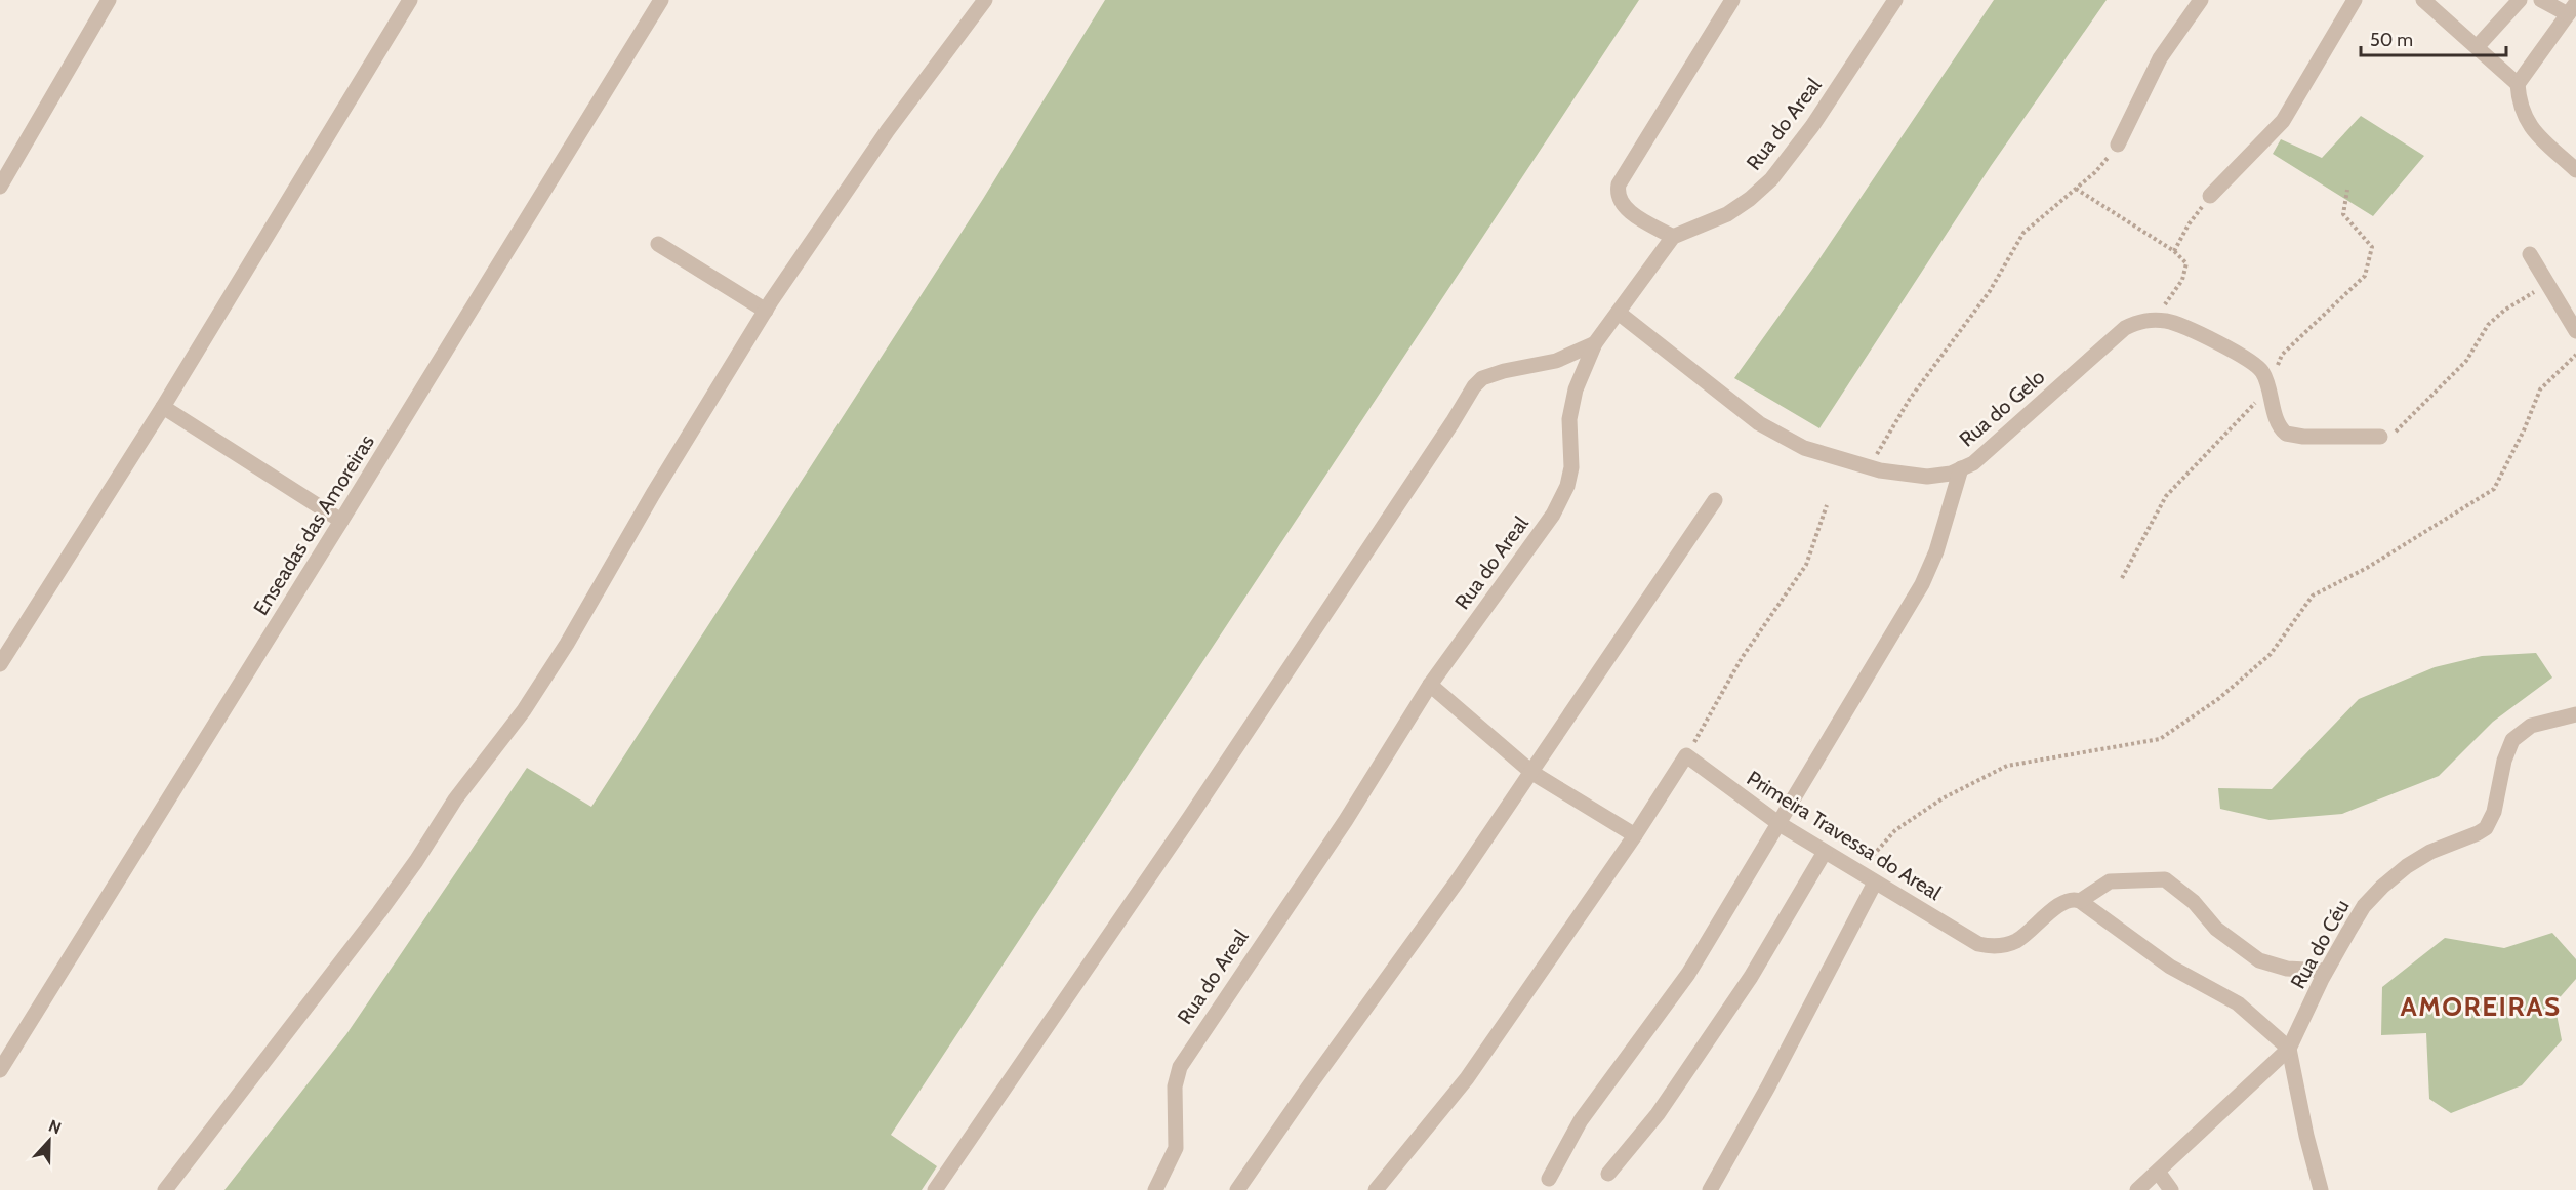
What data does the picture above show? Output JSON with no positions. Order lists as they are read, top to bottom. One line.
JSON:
{"streets":{"street":["Rua do Areal","Rua do Gelo","Enseadas das Amoreiras","Primeira Travessa do Areal","Rua do Céu"]},"crossings":[["Rua do Areal","Rua do Gelo"]],"districts":["AMOREIRAS"],"scale_bar":"50 m","north":"top"}
